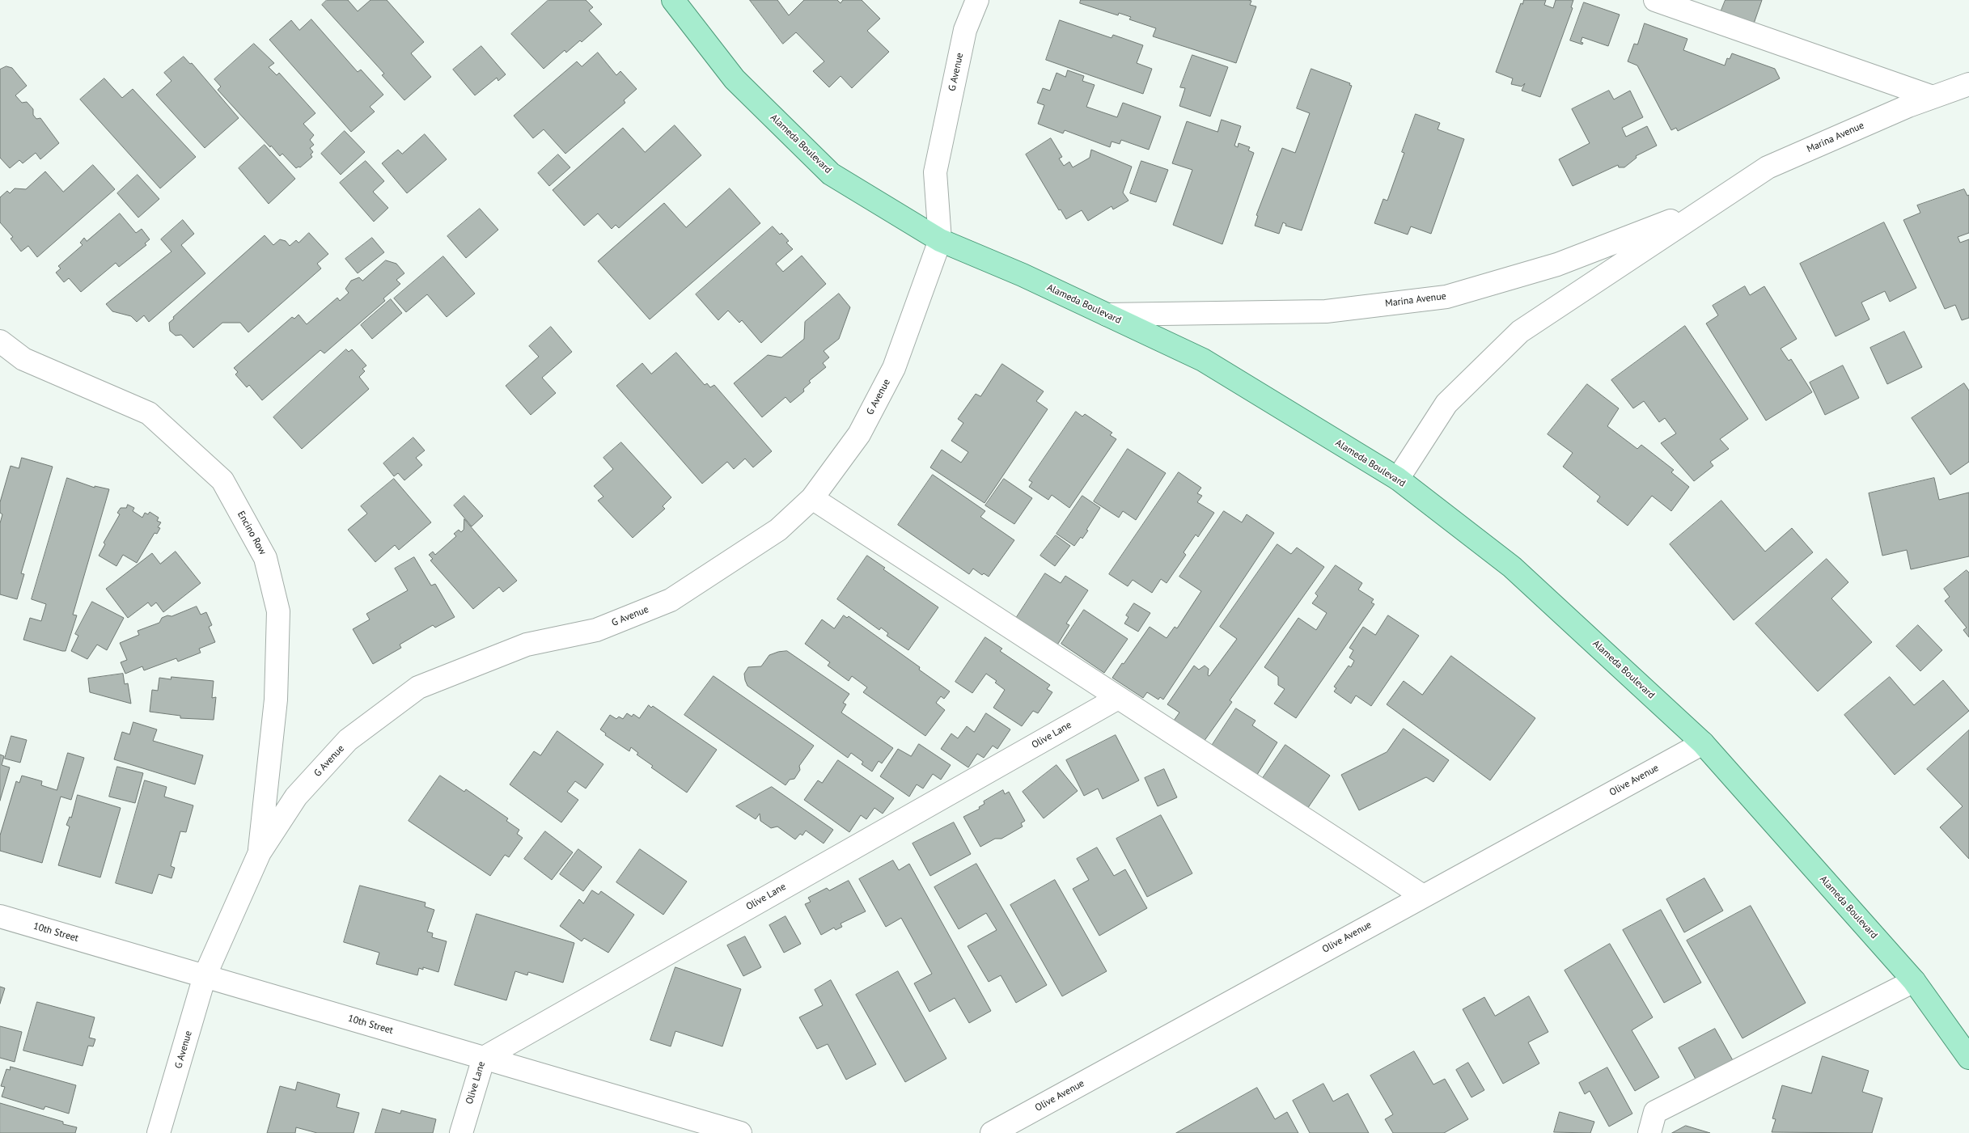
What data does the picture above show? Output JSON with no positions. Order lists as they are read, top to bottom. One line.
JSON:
{"streets":{"main road":["Alameda Boulevard"],"street":["G Avenue","Marina Avenue","Encino Row","Olive Lane","Olive Avenue","10th Street"]},"crossings":[["G Avenue","Alameda Boulevard"],["G Avenue","Encino Row"],["G Avenue","10th Street"],["Marina Avenue","Alameda Boulevard"],["Alameda Boulevard","Olive Avenue"],["Olive Lane","10th Street"]]}
